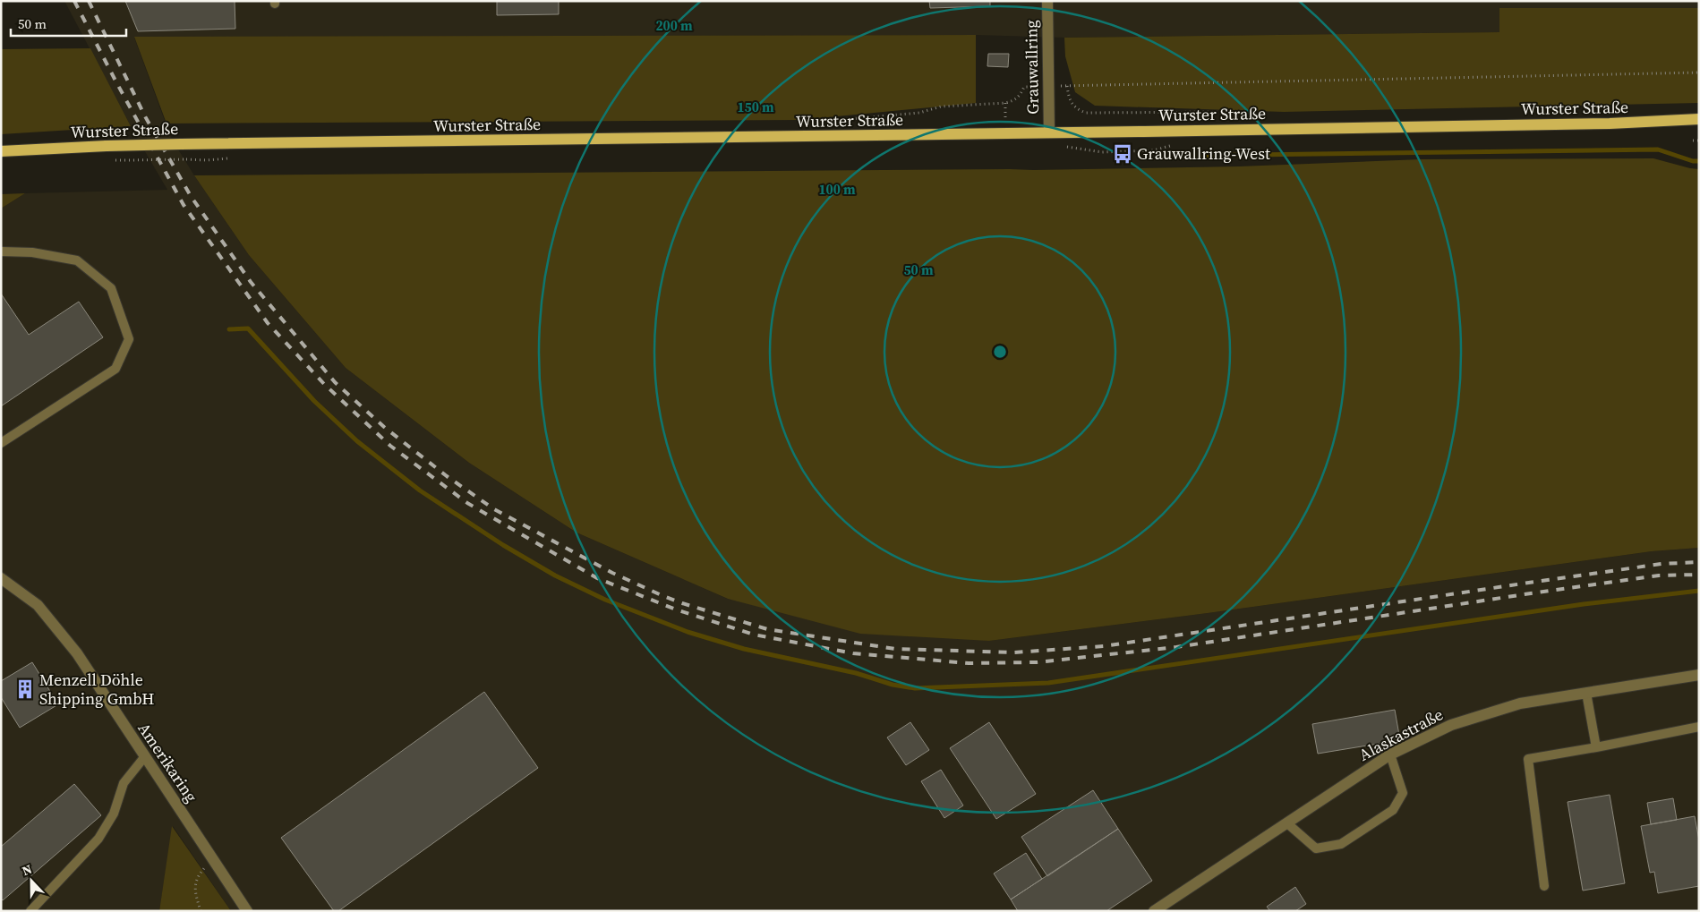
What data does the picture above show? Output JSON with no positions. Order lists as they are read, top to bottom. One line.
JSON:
{"streets":{"main road":["Wurster Straße"],"street":["Grauwallring","Alaskastraße","Amerikaring"]},"crossings":[["Grauwallring","Wurster Straße"]],"places":{"bus stop":["Grauwallring-West"],"building":["Menzell Döhle Shipping GmbH"]},"scale_bar":"50 m","north":"top","rings":["200 m","150 m","100 m","50 m"]}
